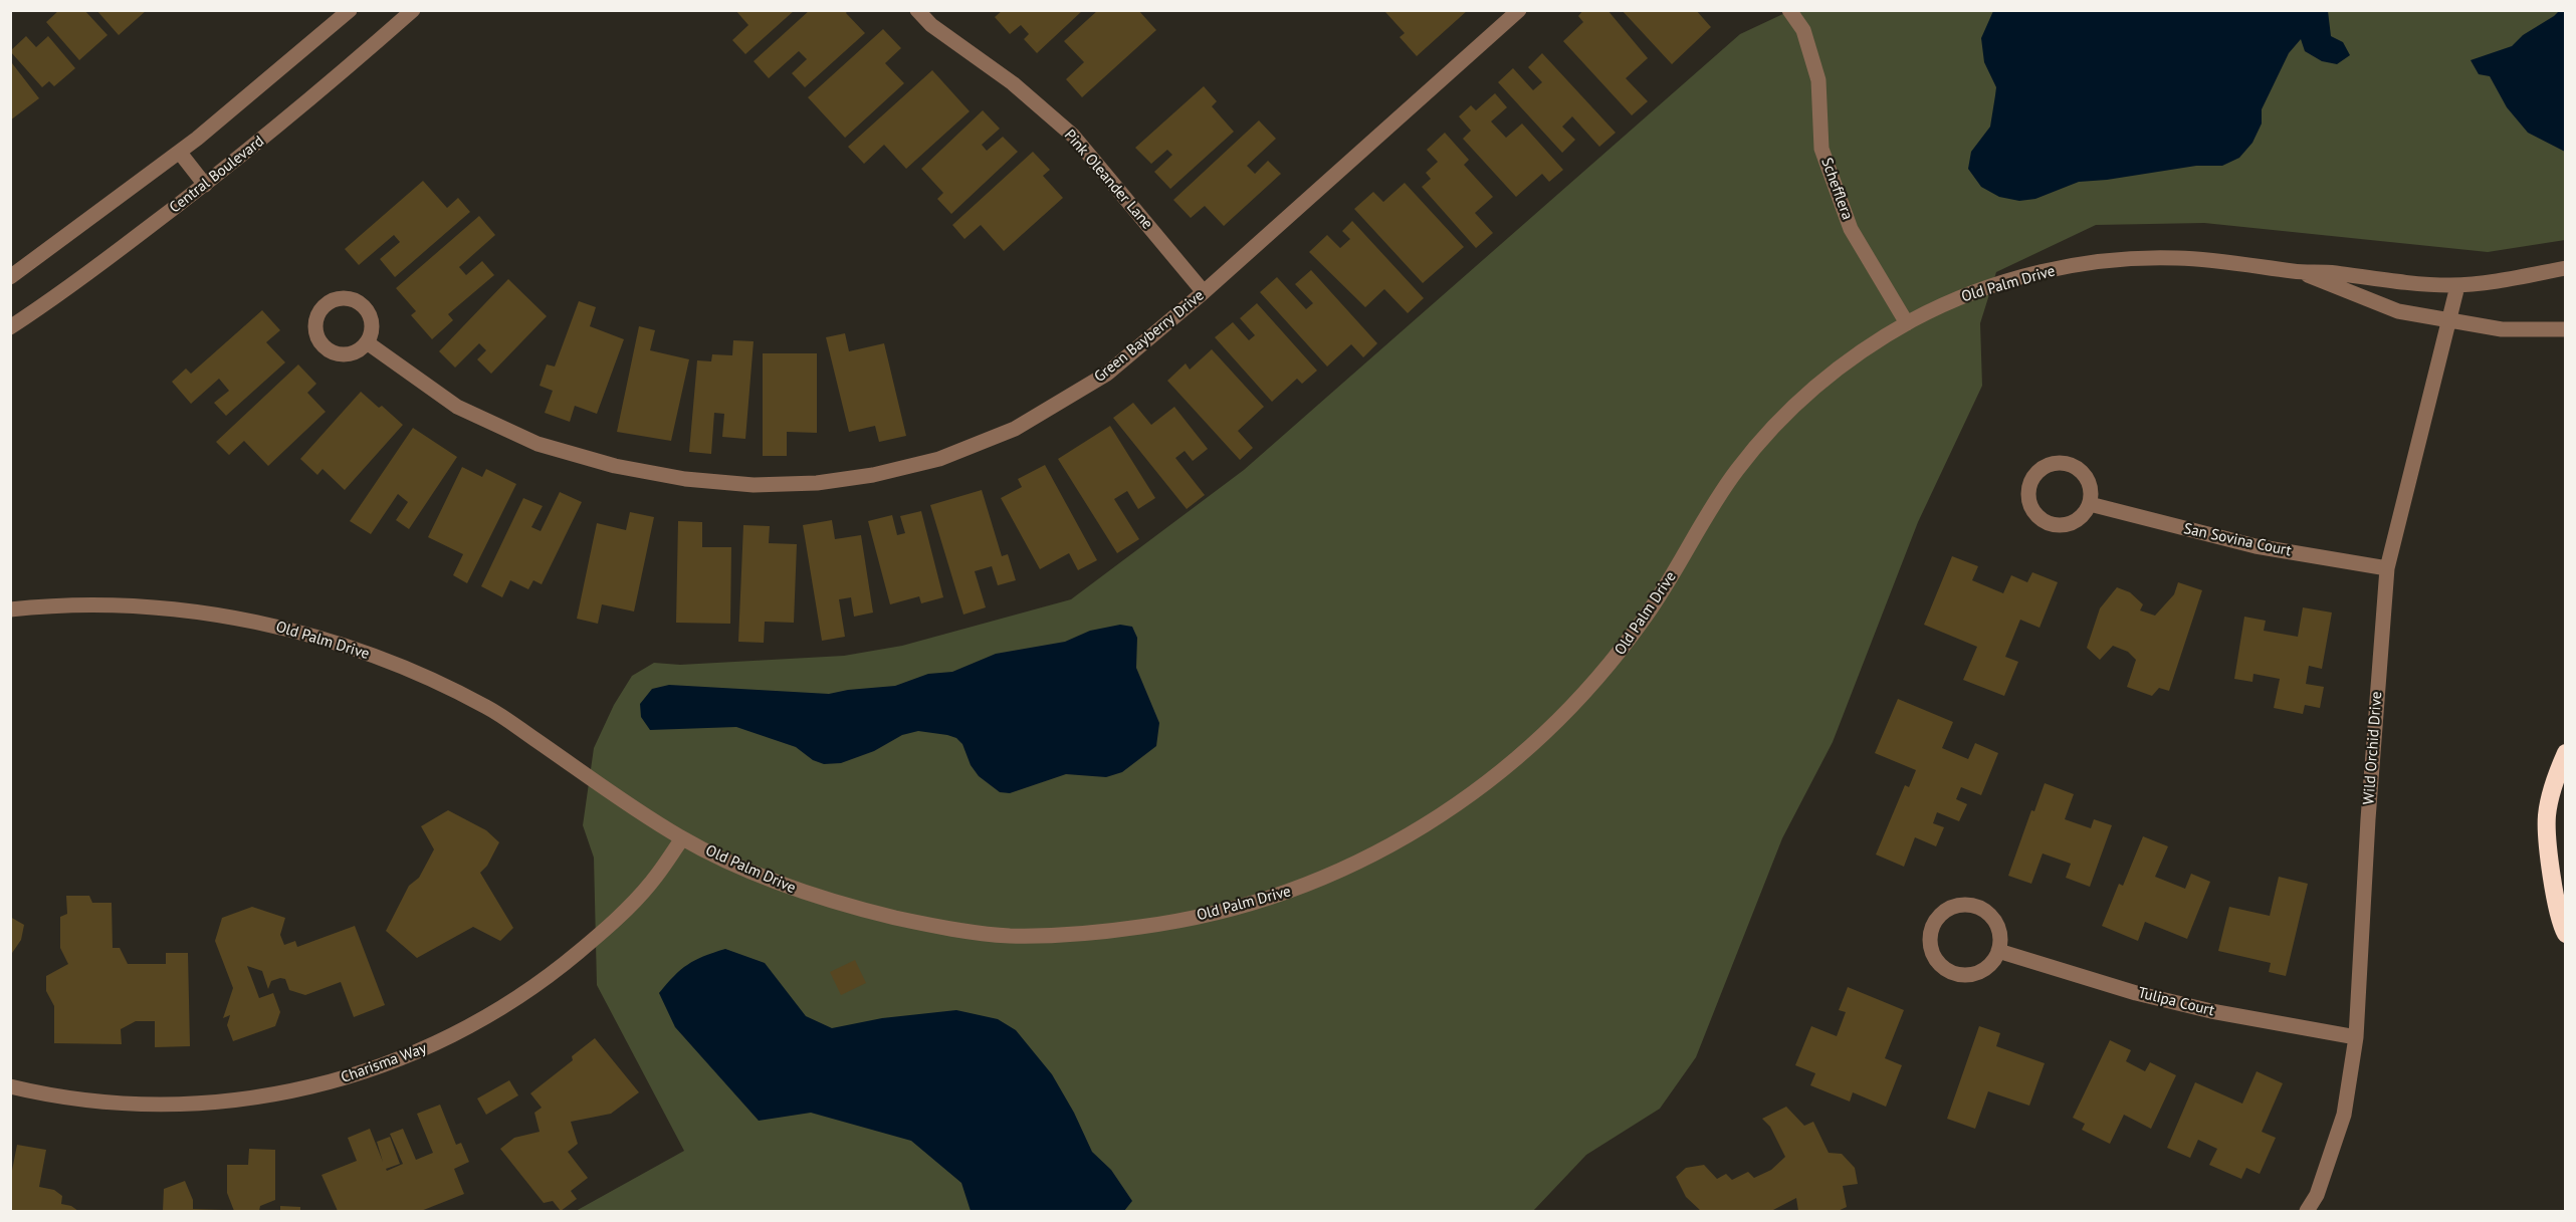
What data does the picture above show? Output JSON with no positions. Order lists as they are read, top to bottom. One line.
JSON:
{"streets":{"street":["Central Boulevard","Pink Oleander Lane","Schefflera","Old Palm Drive","Green Bayberry Drive","San Sovina Court","Wild Orchid Drive","Tulipa Court","Charisma Way"]},"crossings":[["Pink Oleander Lane","Green Bayberry Drive"],["Schefflera","Old Palm Drive"],["Old Palm Drive","Wild Orchid Drive"],["Old Palm Drive","Charisma Way"],["San Sovina Court","Wild Orchid Drive"],["Wild Orchid Drive","Tulipa Court"]]}
